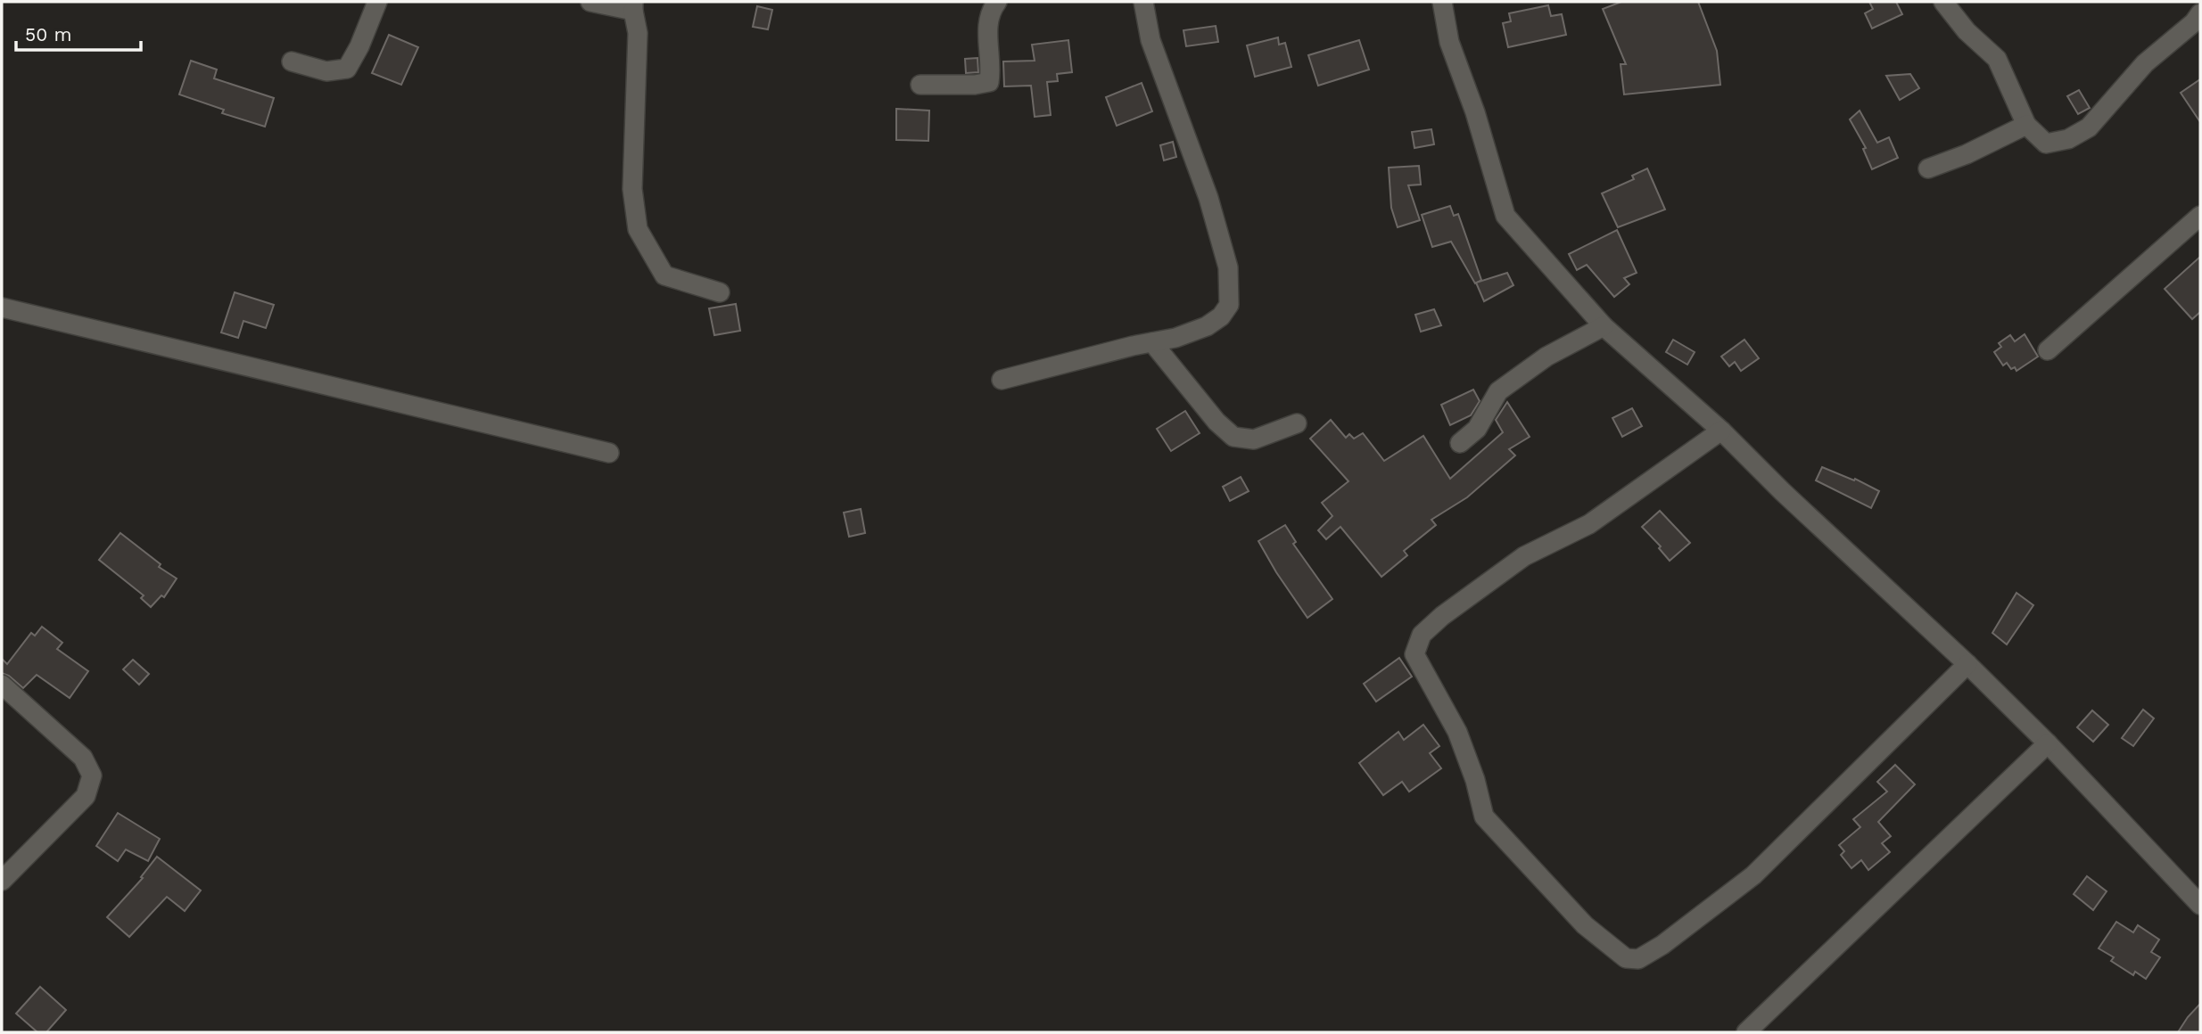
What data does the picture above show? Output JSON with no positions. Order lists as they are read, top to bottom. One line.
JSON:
{"scale_bar":"50 m"}
